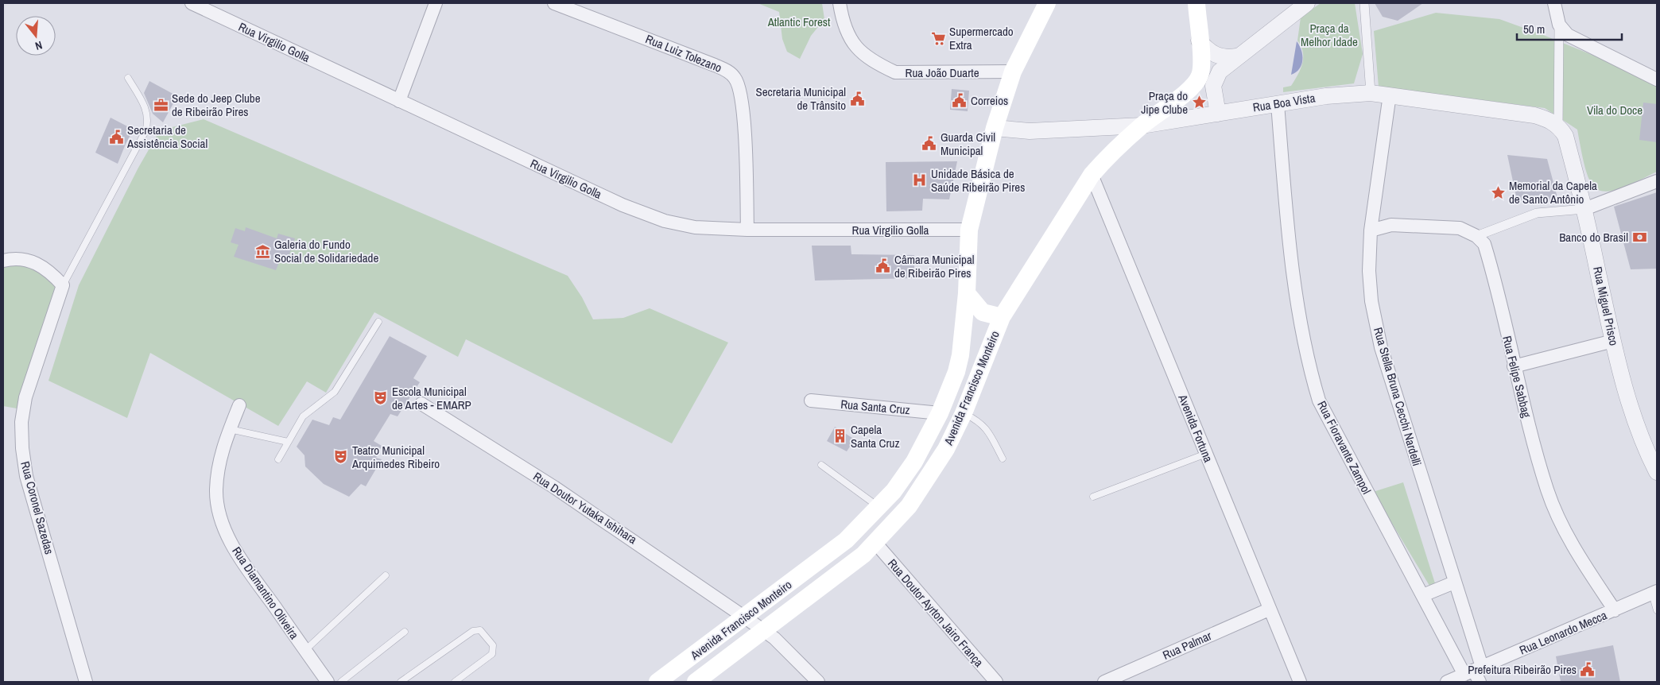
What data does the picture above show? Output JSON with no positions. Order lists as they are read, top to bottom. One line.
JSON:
{"streets":{"main road":["Avenida Francisco Monteiro"],"street":["Rua Virgilio Golla","Rua Luiz Tolezano","Rua João Duarte","Rua Boa Vista","Rua Miguel Prisco","Rua Felipe Sabbag","Rua Stella Bruna Cecchi Nardelli","Rua Santa Cruz","Avenida Fortuna","Rua Fioravante Zampol","Rua Coronel Sazedas","Rua Doutor Yutaka Ishihara","Rua Diamantino Oliveira","Rua Doutor Ayrton Jairo França","Rua Leonardo Mecca","Rua Palmar"]},"crossings":[["Rua Virgilio Golla","Rua Luiz Tolezano"],["Rua Virgilio Golla","Avenida Francisco Monteiro"],["Rua João Duarte","Avenida Francisco Monteiro"],["Rua Boa Vista","Rua Miguel Prisco"],["Rua Boa Vista","Avenida Francisco Monteiro"],["Rua Boa Vista","Rua Stella Bruna Cecchi Nardelli"],["Rua Boa Vista","Rua Fioravante Zampol"],["Rua Felipe Sabbag","Rua Leonardo Mecca"],["Avenida Francisco Monteiro","Rua Santa Cruz"],["Avenida Francisco Monteiro","Avenida Fortuna"],["Avenida Francisco Monteiro","Rua Doutor Yutaka Ishihara"],["Avenida Francisco Monteiro","Rua Doutor Ayrton Jairo França"],["Rua Stella Bruna Cecchi Nardelli","Rua Fioravante Zampol"],["Rua Stella Bruna Cecchi Nardelli","Rua Leonardo Mecca"],["Avenida Fortuna","Rua Palmar"],["Rua Fioravante Zampol","Rua Leonardo Mecca"]],"parks":["Atlantic Forest","Praça da Melhor Idade","Vila do Doce"],"places":{"supermarket":["Supermercado Extra"],"public building":["Secretaria Municipal de Trânsito","Correios","Secretaria de Assistência Social","Guarda Civil Municipal","Câmara Municipal de Ribeirão Pires","Prefeitura Ribeirão Pires"],"place":["Praça do Jipe Clube","Memorial da Capela de Santo Antônio"],"office":["Sede do Jeep Clube de Ribeirão Pires"],"hospital":["Unidade Básica de Saúde Ribeirão Pires"],"bank":["Banco do Brasil"],"museum":["Galeria do Fundo Social de Solidariedade"],"theatre":["Escola Municipal de Artes - EMARP","Teatro Municipal Arquimedes Ribeiro"],"building":["Capela Santa Cruz"]},"scale_bar":"50 m","north":"bottom"}
